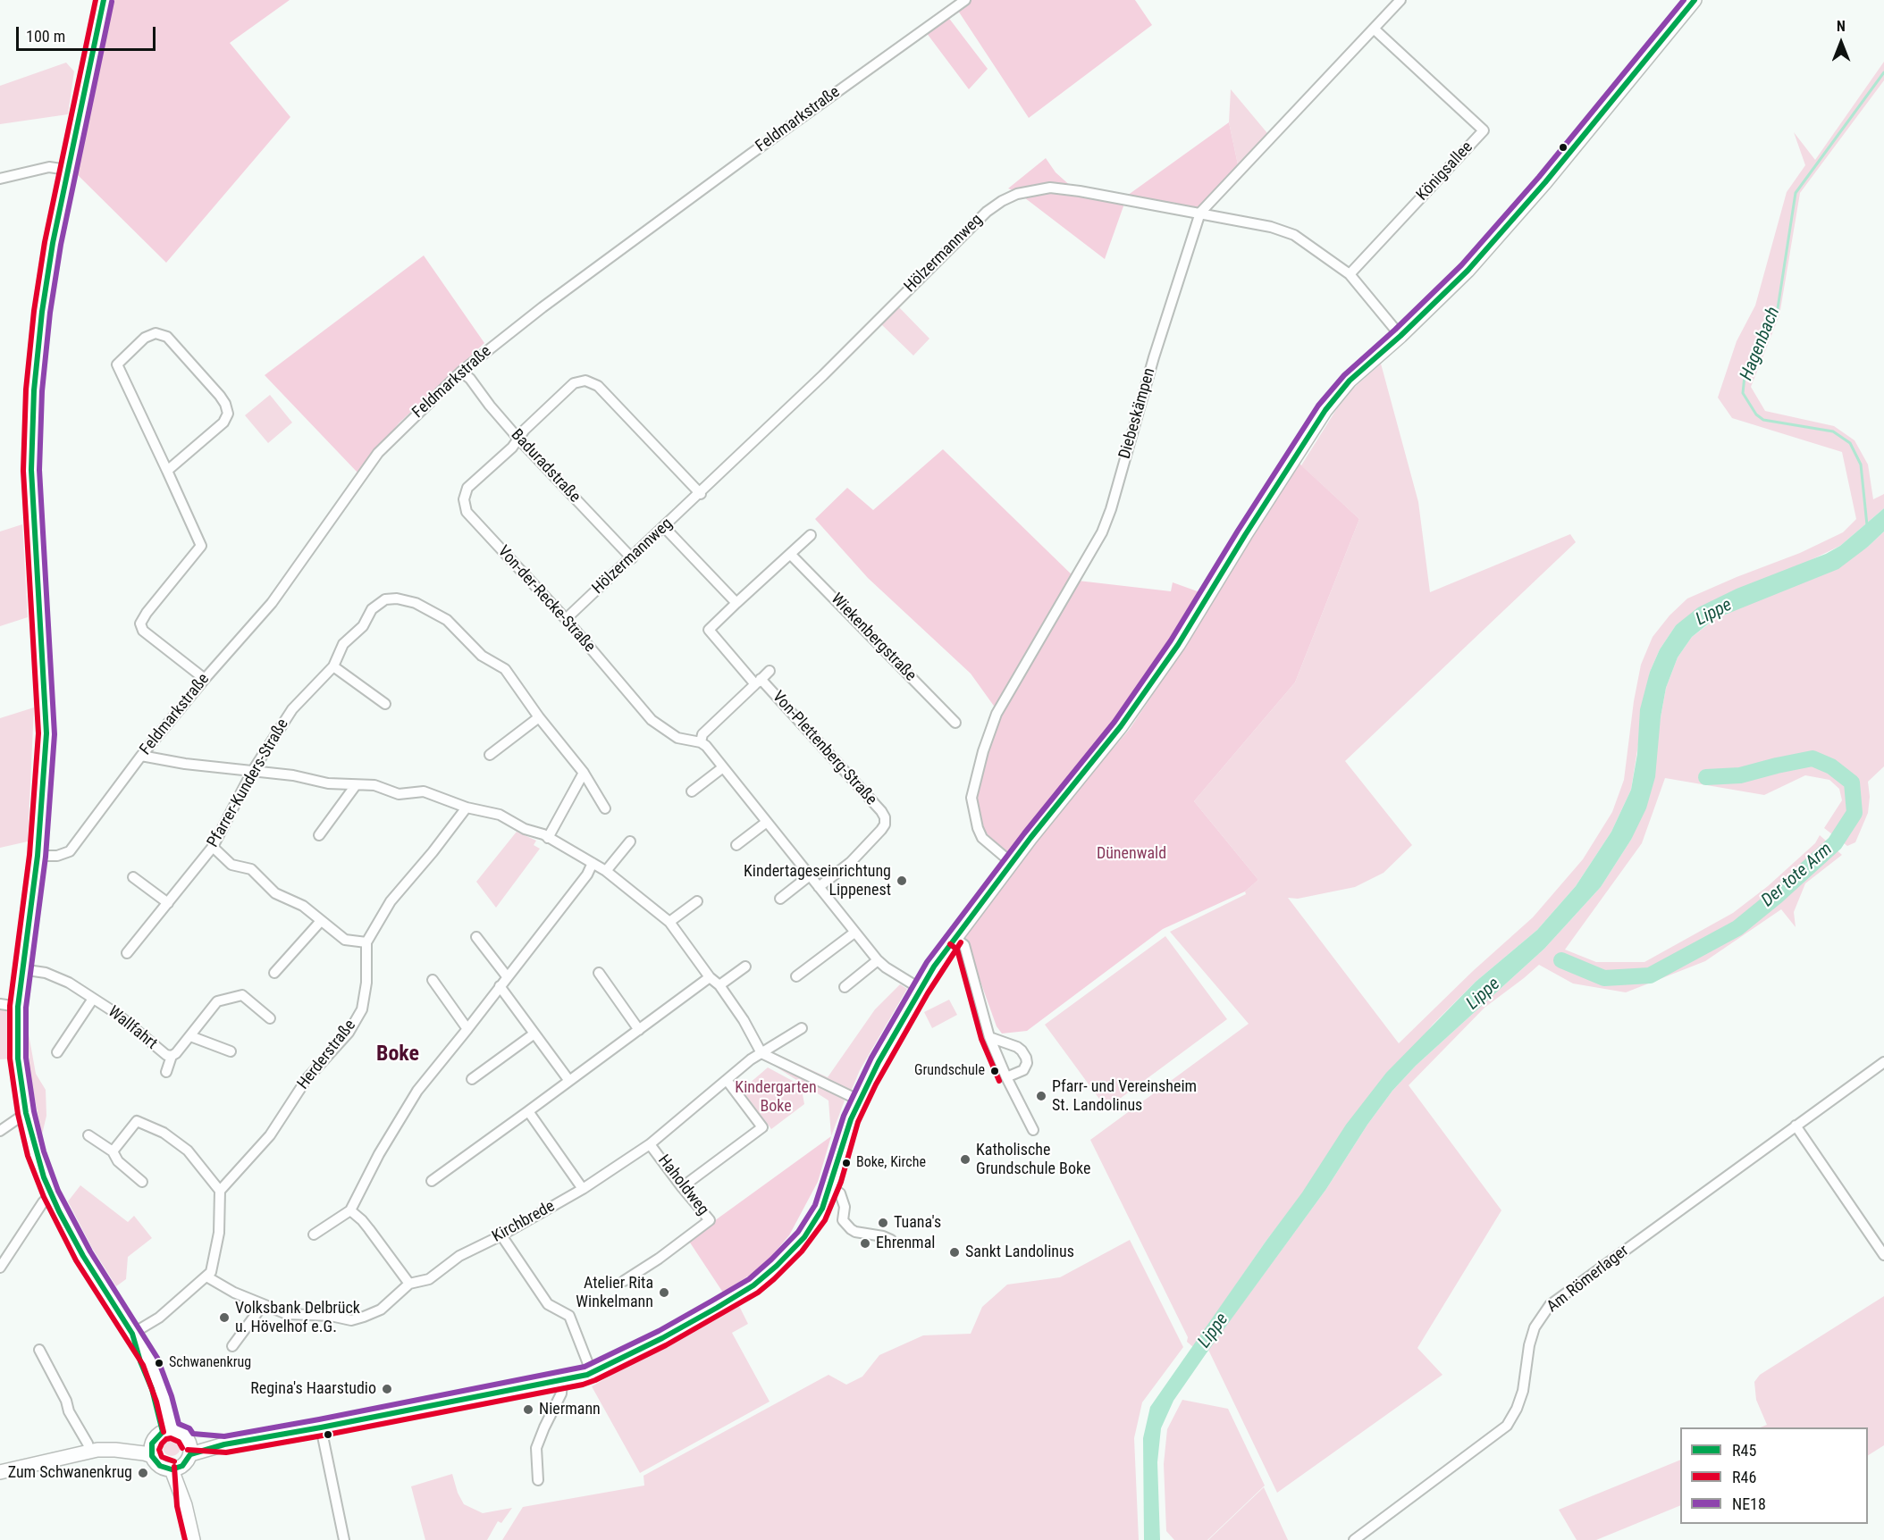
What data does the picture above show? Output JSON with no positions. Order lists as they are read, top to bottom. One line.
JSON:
{"streets":{"street":["Feldmarkstraße","Königsallee","Hölzermannweg","Diebeskämpen","Baduradstraße","Von-der-Recke-Straße","Wiekenbergstraße","Von-Plettenberg-Straße","Pfarrer-Kunders-Straße","Wallfahrt","Herderstraße","Haholdweg","Kirchbrede","Am Römerlager"]},"crossings":[["Feldmarkstraße","Baduradstraße"],["Königsallee","Hölzermannweg"],["Königsallee","Diebeskämpen"],["Hölzermannweg","Diebeskämpen"],["Hölzermannweg","Baduradstraße"],["Hölzermannweg","Von-der-Recke-Straße"],["Baduradstraße","Von-der-Recke-Straße"],["Haholdweg","Kirchbrede"]],"districts":["Boke"],"water":["Hagenbach","Lippe","Der tote Arm"],"parks":["Dünenwald","Kindergarten Boke"],"places":["Kindertageseinrichtung Lippenest","Grundschule","Pfarr- und Vereinsheim St. Landolinus","Katholische Grundschule Boke","Boke, Kirche","Tuana's","Ehrenmal","Sankt Landolinus","Atelier Rita Winkelmann","Volksbank Delbrück u. Hövelhof e.G.","Schwanenkrug","Regina's Haarstudio","Niermann","Zum Schwanenkrug"],"lines":["transit line R45","transit line R46","transit line NE18"],"legend":["R45","R46","NE18"],"scale_bar":"100 m","north":"top"}
